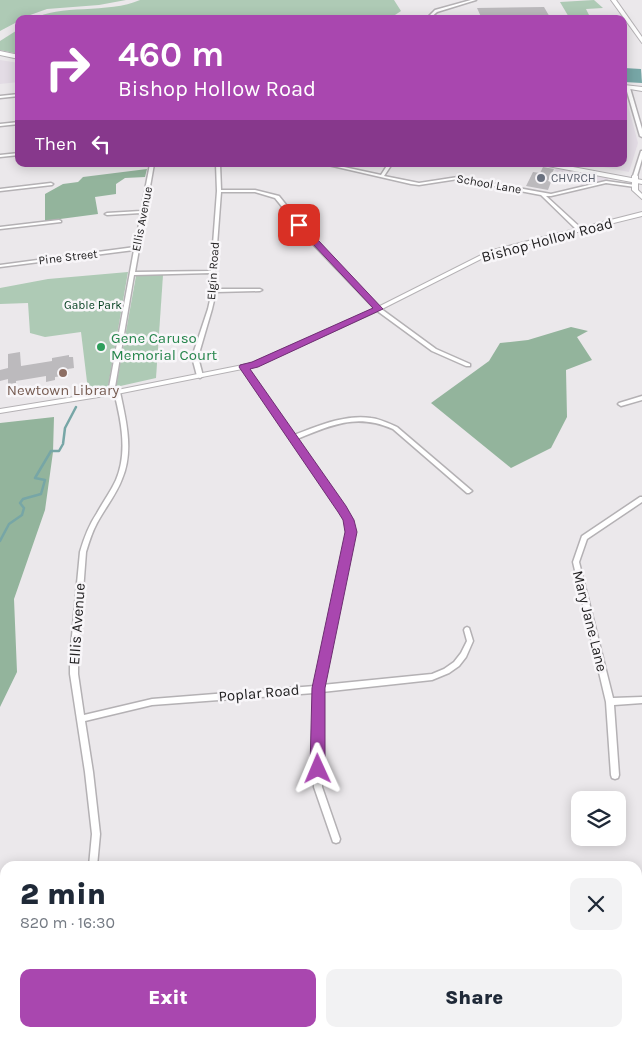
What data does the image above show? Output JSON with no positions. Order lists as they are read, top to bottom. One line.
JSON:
{"streets":{"street":["School Lane","Ellis Avenue","Bishop Hollow Road","Pine Street","Elgin Road","Mary Jane Lane","Poplar Road"]},"crossings":[["School Lane","Bishop Hollow Road"],["Ellis Avenue","Bishop Hollow Road"],["Ellis Avenue","Pine Street"],["Ellis Avenue","Poplar Road"],["Bishop Hollow Road","Elgin Road"]],"parks":["Gable Park"],"places":["CHVRCH","Gene Caruso Memorial Court","Newtown Library"],"page":{"turn":["460 m","Bishop Hollow Road"],"then":"Then","heading":["2 min","820 m · 16:30"],"buttons":["Exit","Share"]}}
